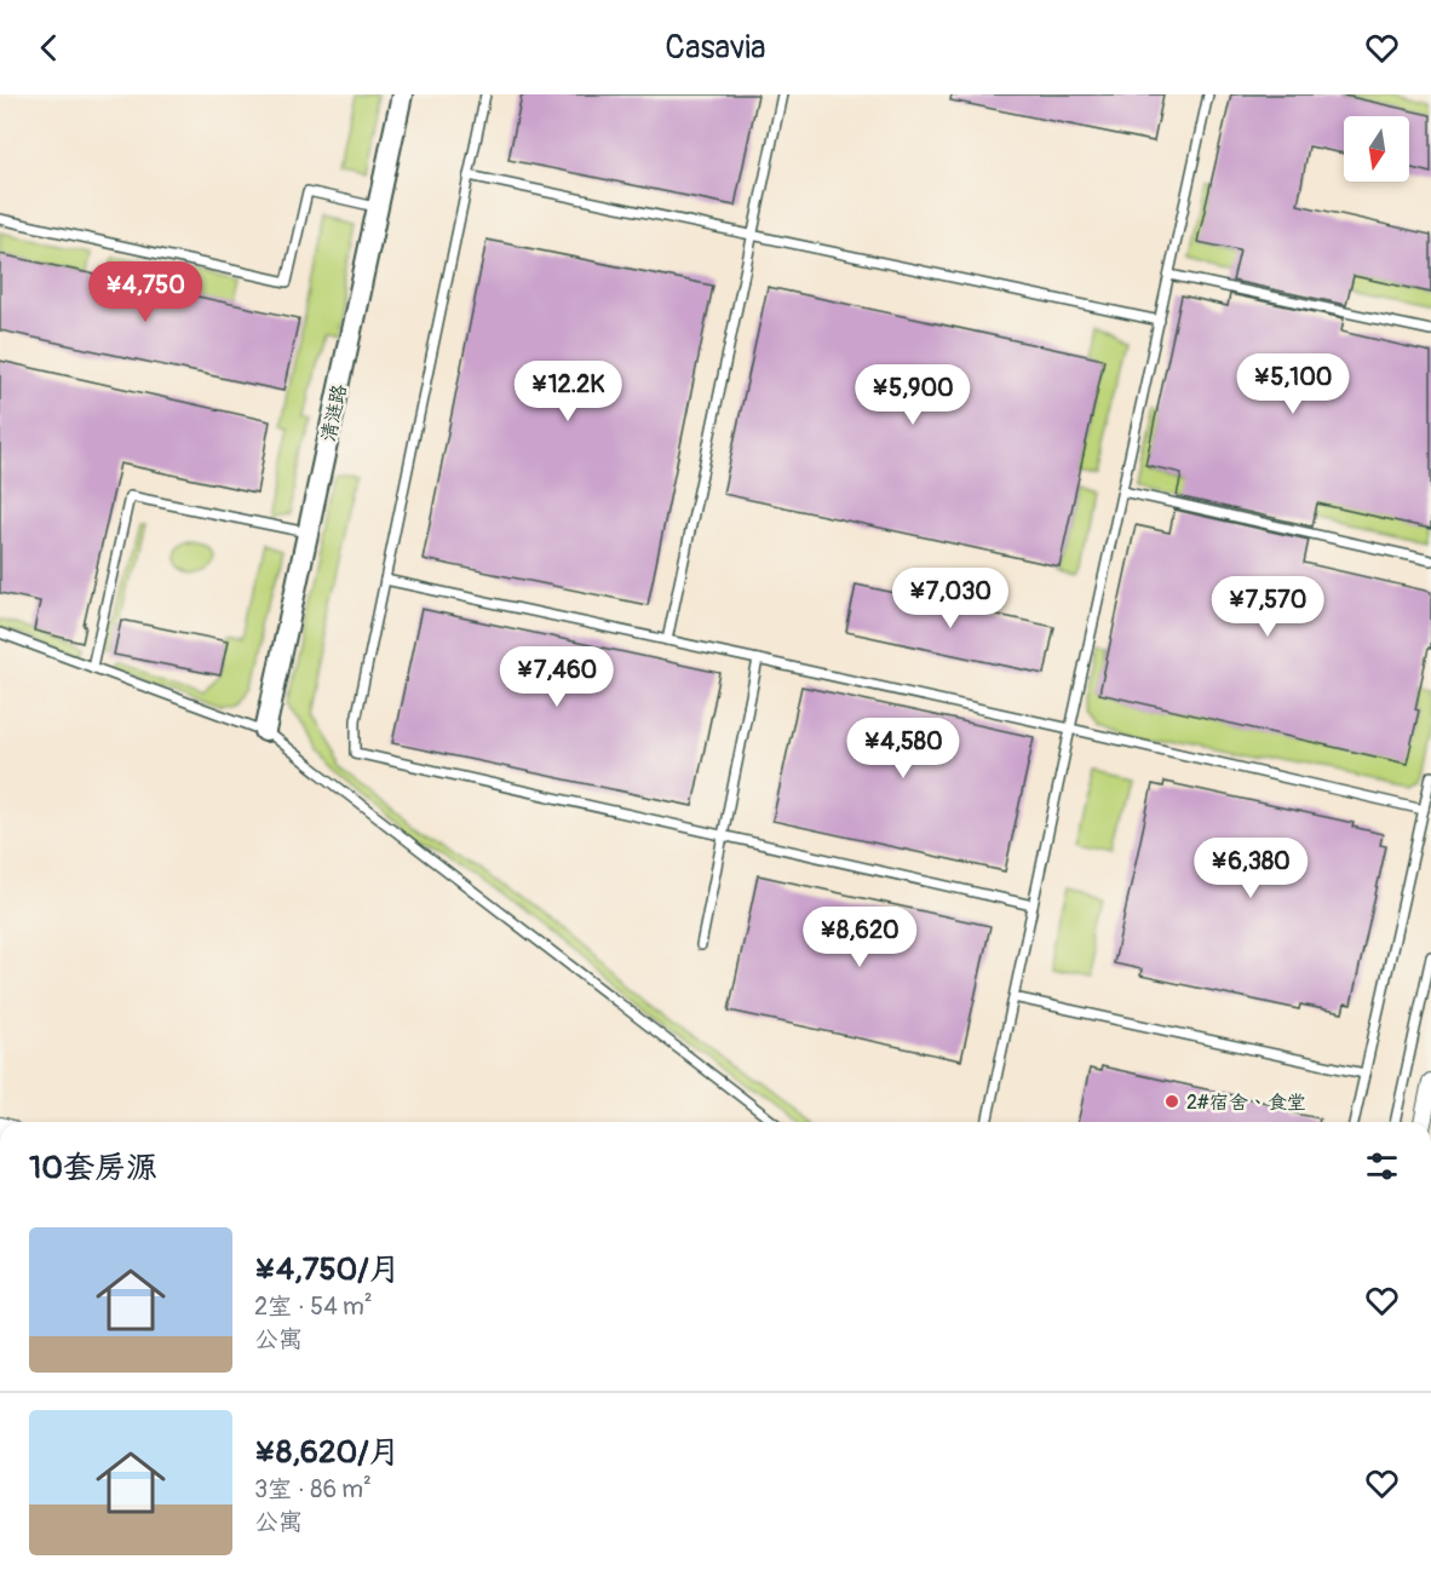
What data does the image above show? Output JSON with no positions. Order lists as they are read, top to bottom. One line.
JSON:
{"streets":{"street":["清涟路"]},"places":["2#宿舍、食堂"],"north":"bottom","page":{"header":"Casavia","price":["¥4,750","¥5,100","¥12.2K","¥5,900","¥7,030","¥7,570","¥7,460","¥4,580","¥6,380","¥8,620"],"heading":"10套房源","list":[{"name":"¥4,750/月","note":"2室 · 54 m² · 公寓"},{"name":"¥8,620/月","note":"3室 · 86 m² · 公寓"}]}}
